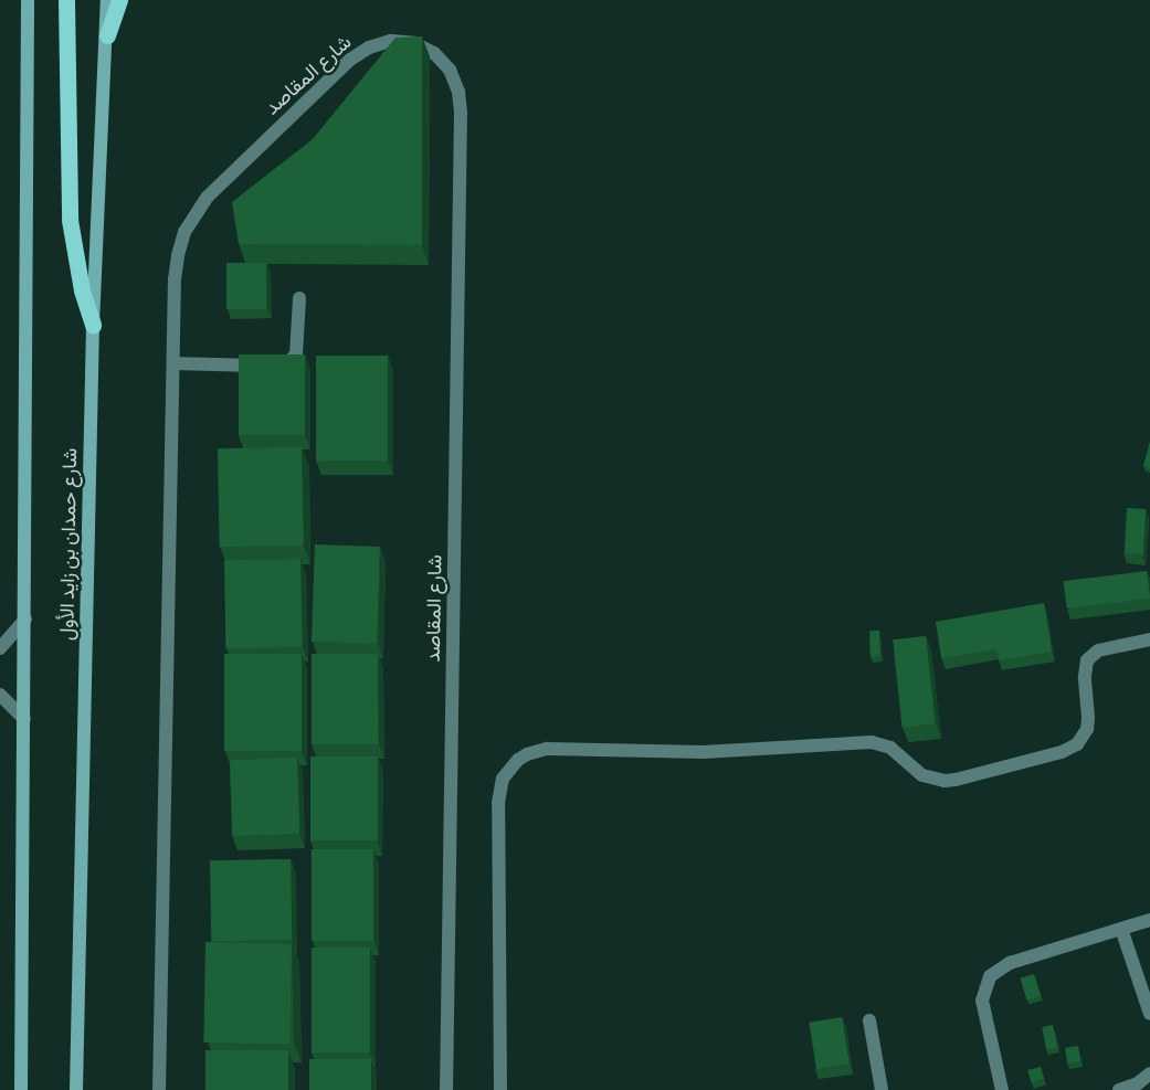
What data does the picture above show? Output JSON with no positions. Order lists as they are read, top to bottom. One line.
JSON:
{"streets":{"main road":["شارع حمدان بن زايد الأول"],"street":["شارع المقاصد"]}}
